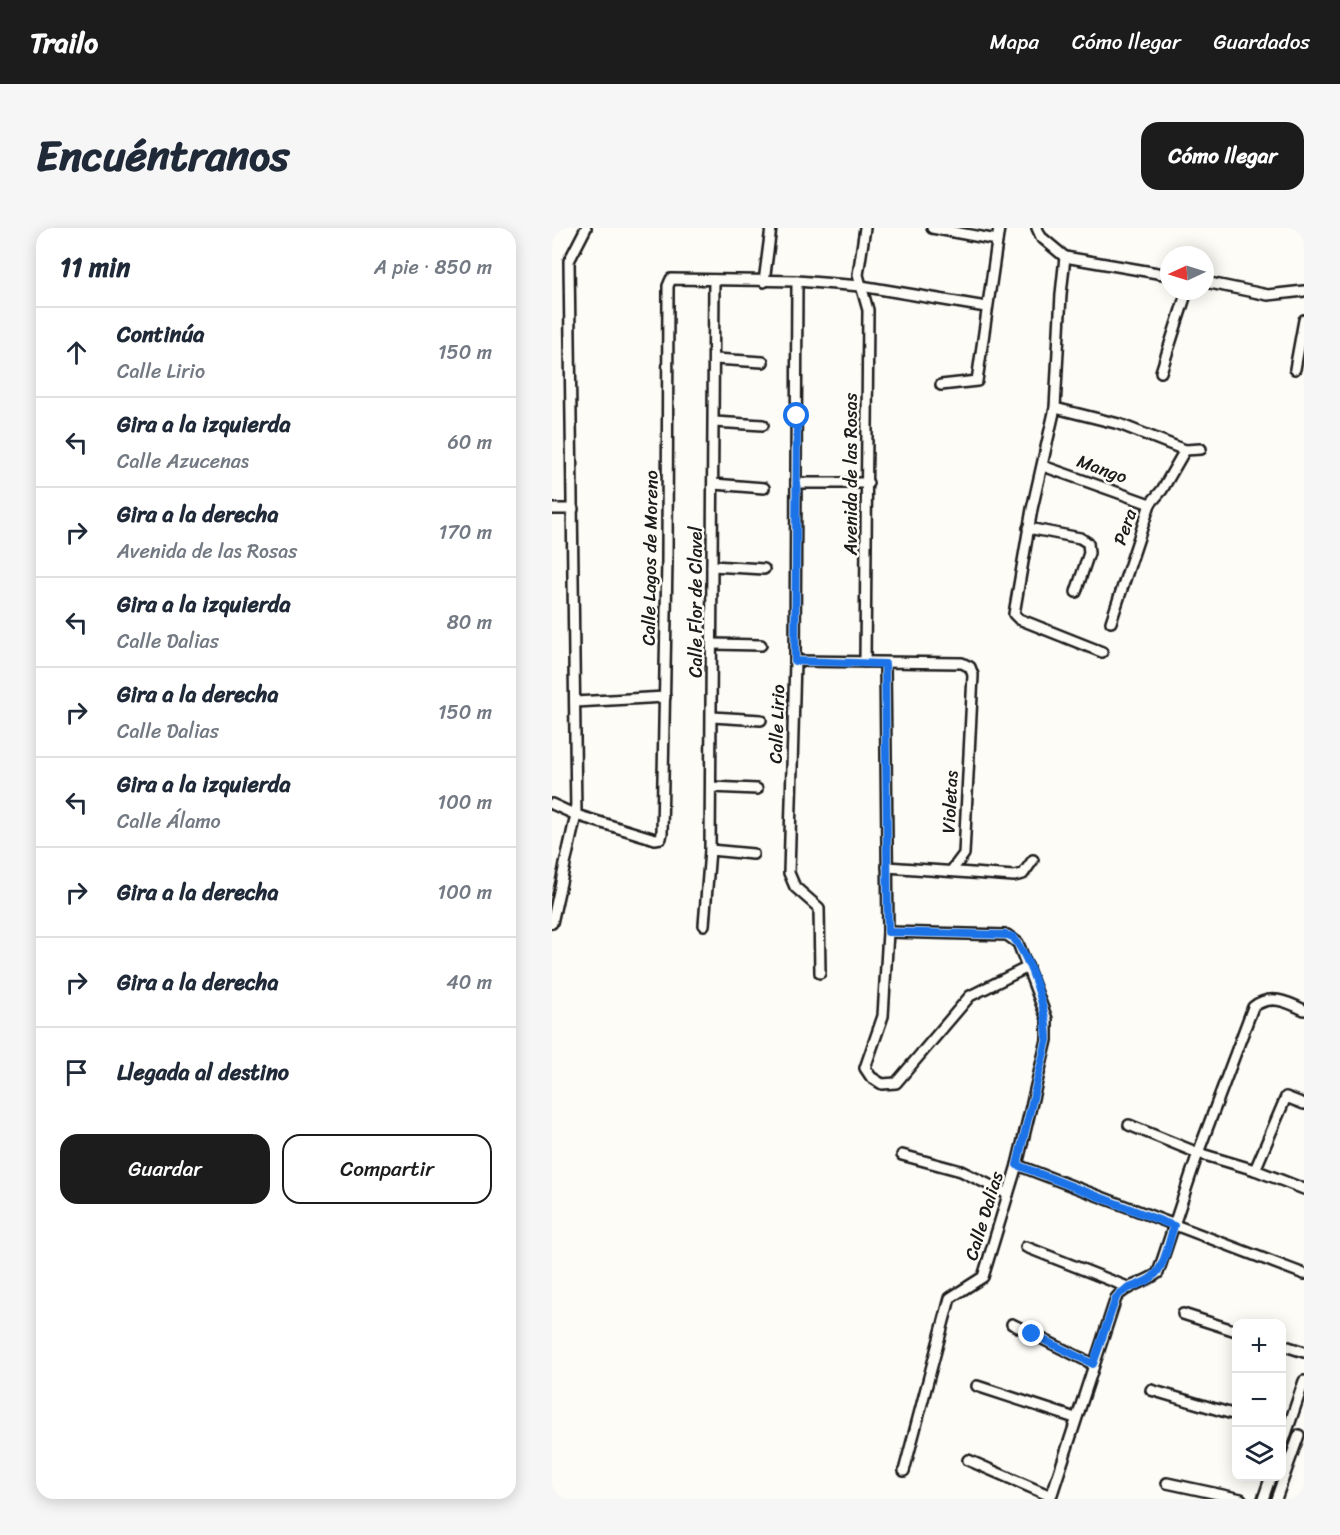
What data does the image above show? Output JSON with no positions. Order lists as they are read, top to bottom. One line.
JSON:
{"streets":{"street":["Mango","Avenida de las Rosas","Pera","Calle Lagos de Moreno","Calle Flor de Clavel","Calle Lirio","Violetas","Calle Dalias"]},"crossings":[["Mango","Pera"],["Calle Lagos de Moreno","Calle Flor de Clavel"]],"north":"left","page":{"header":"Trailo","nav":["Mapa","Cómo llegar","Guardados"],"title":"Encuéntranos","buttons":["Cómo llegar",["Guardar","Compartir"]],"heading":["11 min","A pie · 850 m"],"list":[["Continúa","Calle Lirio","150 m"],["Gira a la izquierda","Calle Azucenas","60 m"],["Gira a la derecha","Avenida de las Rosas","170 m"],["Gira a la izquierda","Calle Dalias","80 m"],["Gira a la derecha","Calle Dalias","150 m"],["Gira a la izquierda","Calle Álamo","100 m"],["Gira a la derecha","100 m"],["Gira a la derecha","40 m"],"Llegada al destino"],"map_buttons":["+","−"]}}
